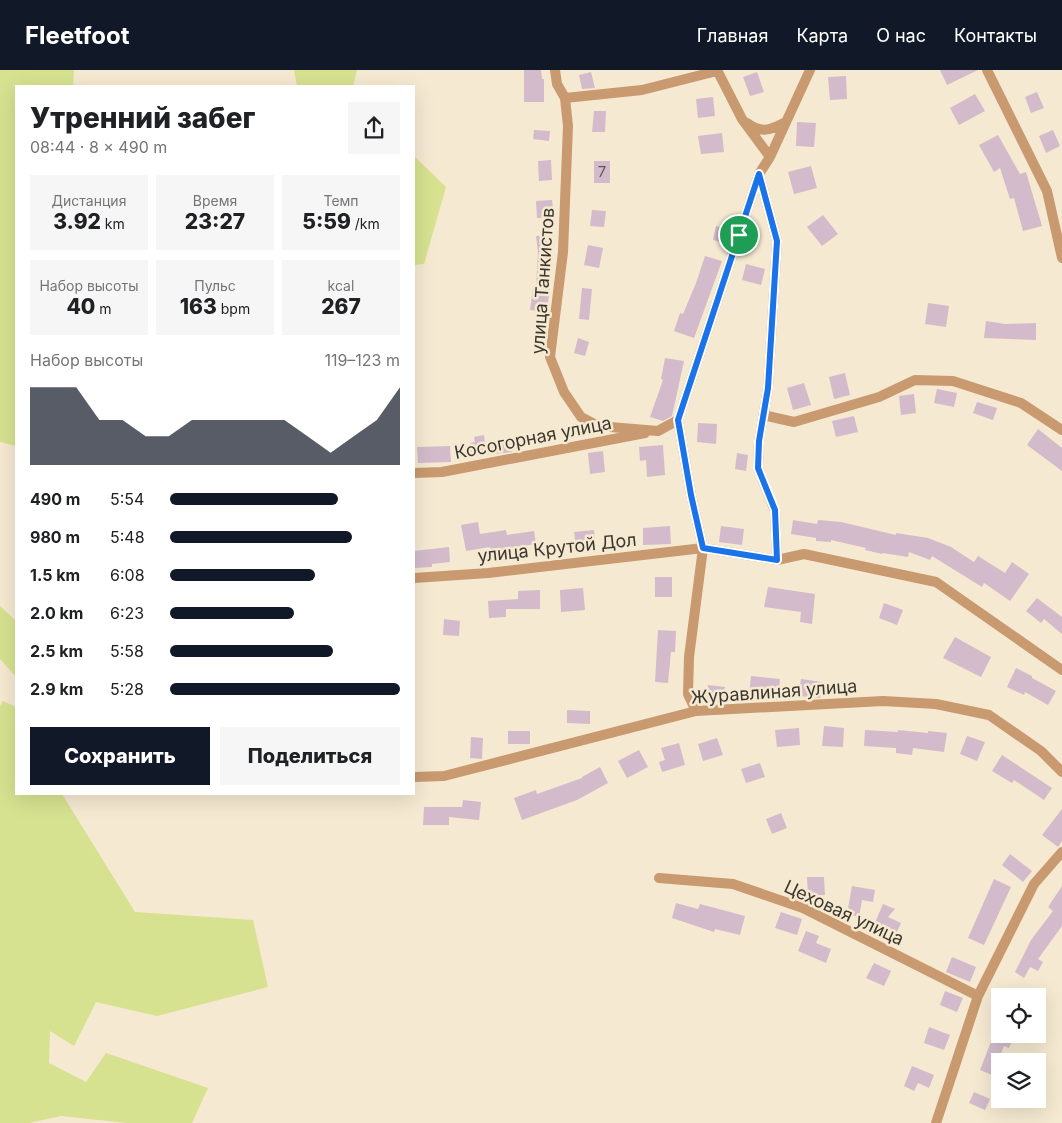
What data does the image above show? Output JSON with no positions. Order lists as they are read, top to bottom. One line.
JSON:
{"streets":{"street":["улица Танкистов","Косогорная улица","улица Крутой Дол","Журавлиная улица","Цеховая улица"]},"crossings":[["улица Танкистов","Косогорная улица"]],"house_numbers":["7"],"page":{"header":"Fleetfoot","nav":["Главная","Карта","О нас","Контакты"],"heading":["Утренний забег","08:44 · 8 × 490 m"],"stats":[["Дистанция","3.92 km"],["Время","23:27"],["Темп","5:59 /km"],["Набор высоты","40 m"],["Пульс","163 bpm"],["kcal","267"]],"chart":["Набор высоты","119–123 m"],"list":[{"name":"490 m","note":"5:54"},{"name":"980 m","note":"5:48"},{"name":"1.5 km","note":"6:08"},{"name":"2.0 km","note":"6:23"},{"name":"2.5 km","note":"5:58"},{"name":"2.9 km","note":"5:28"}],"buttons":["Сохранить","Поделиться"]}}
